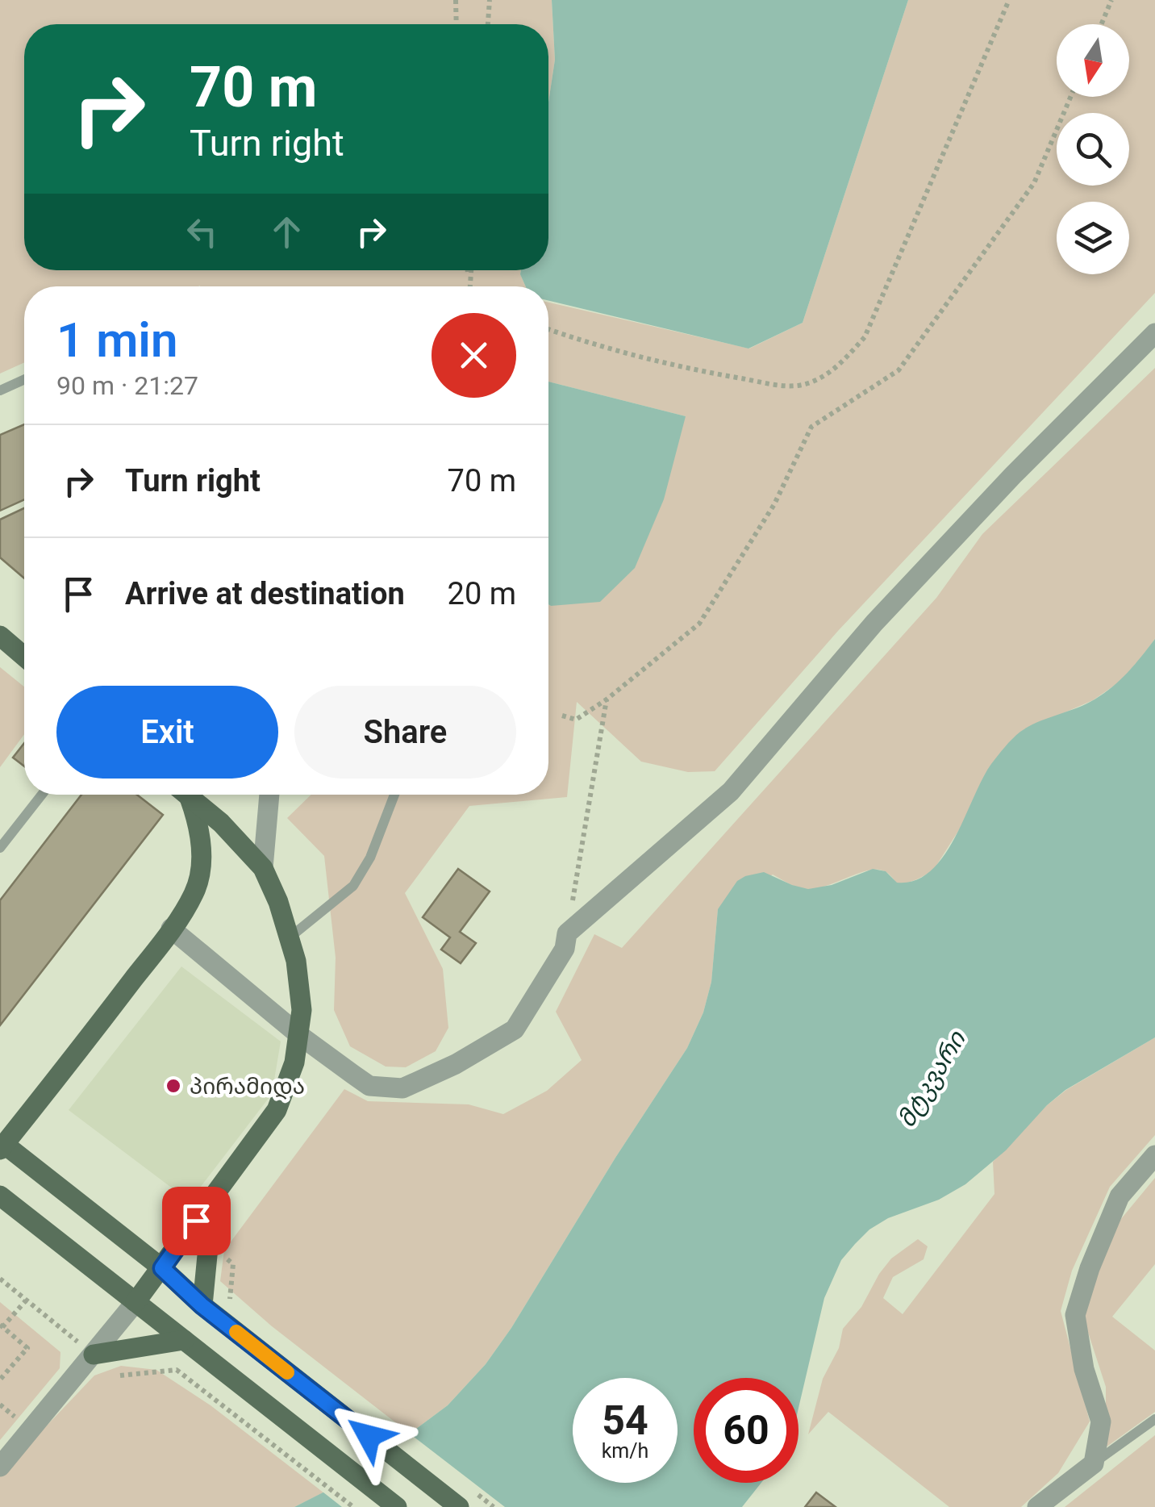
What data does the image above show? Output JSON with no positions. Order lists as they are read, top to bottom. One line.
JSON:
{"water":["მტკვარი"],"places":["პირამიდა"],"north":"bottom","page":{"turn":["70 m","Turn right"],"heading":["1 min","90 m · 21:27"],"list":[{"name":"Turn right","value":"70 m"},{"name":"Arrive at destination","value":"20 m"}],"buttons":["Exit","Share"],"speed":"54 km/h","limit":"60"}}
